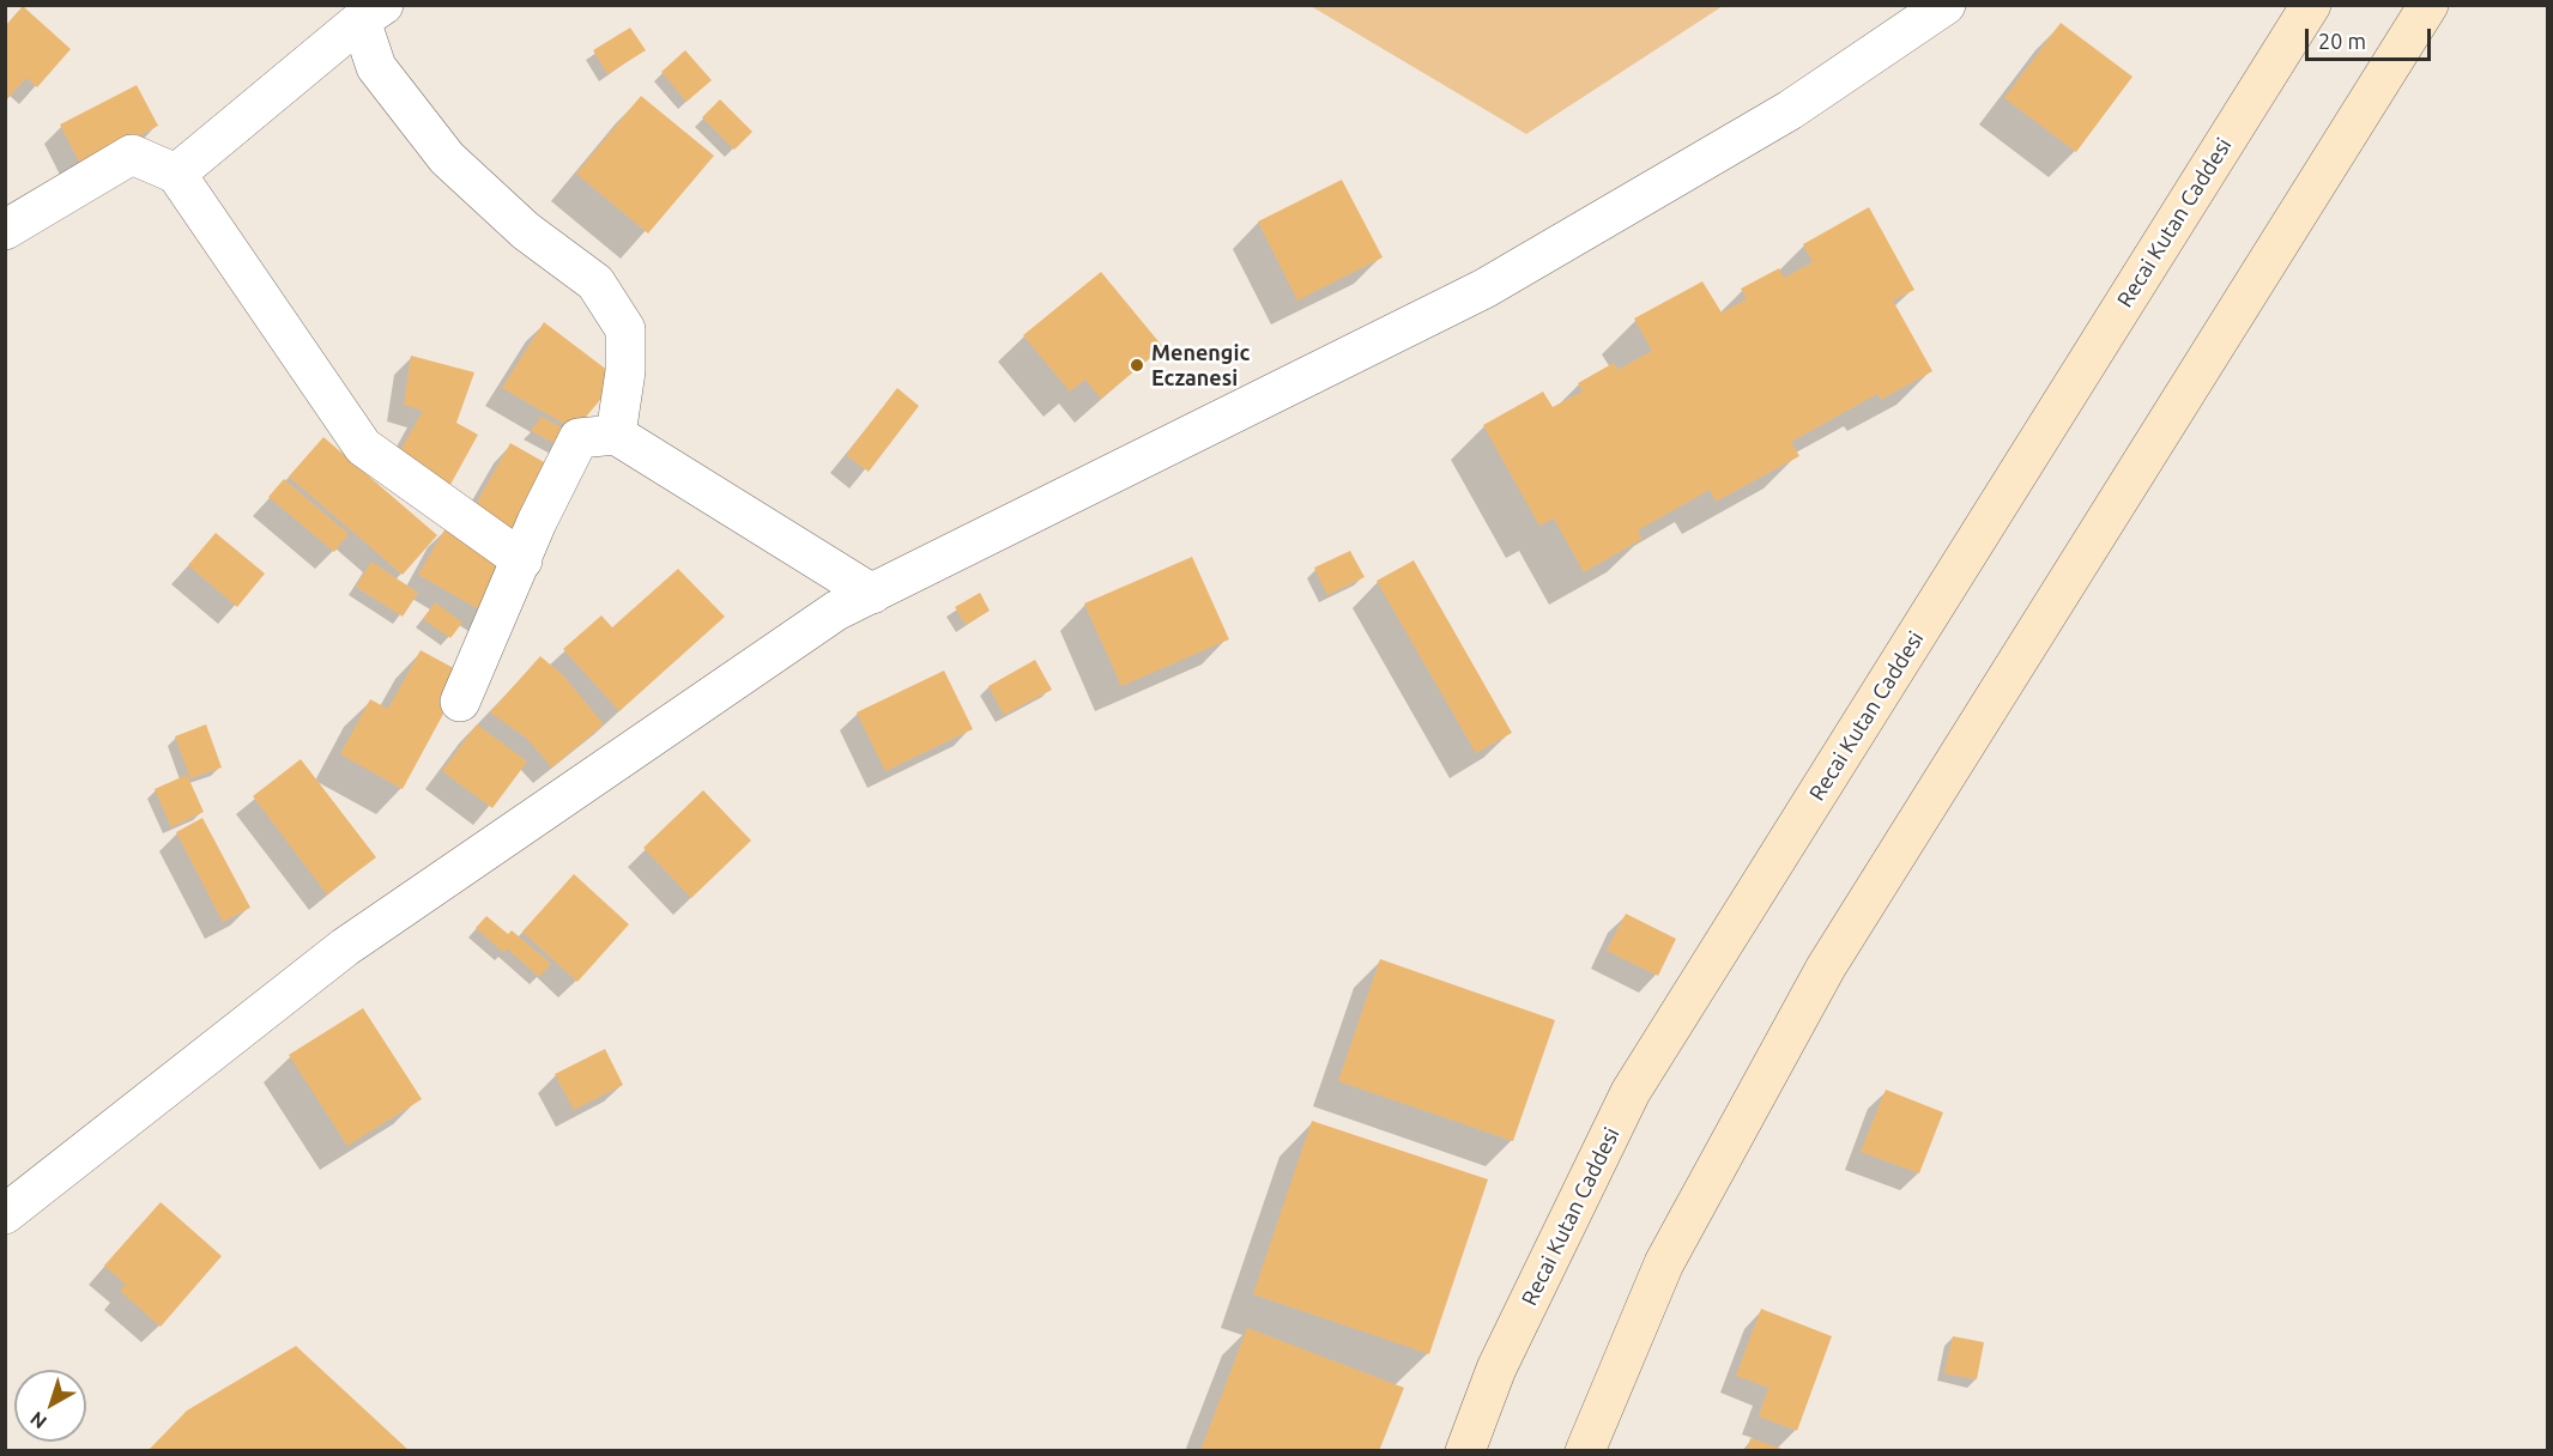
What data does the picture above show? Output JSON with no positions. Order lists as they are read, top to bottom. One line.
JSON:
{"streets":{"main road":["Recai Kutan Caddesi"]},"places":["Menengic Eczanesi"],"scale_bar":"20 m","north":"bottom left"}
